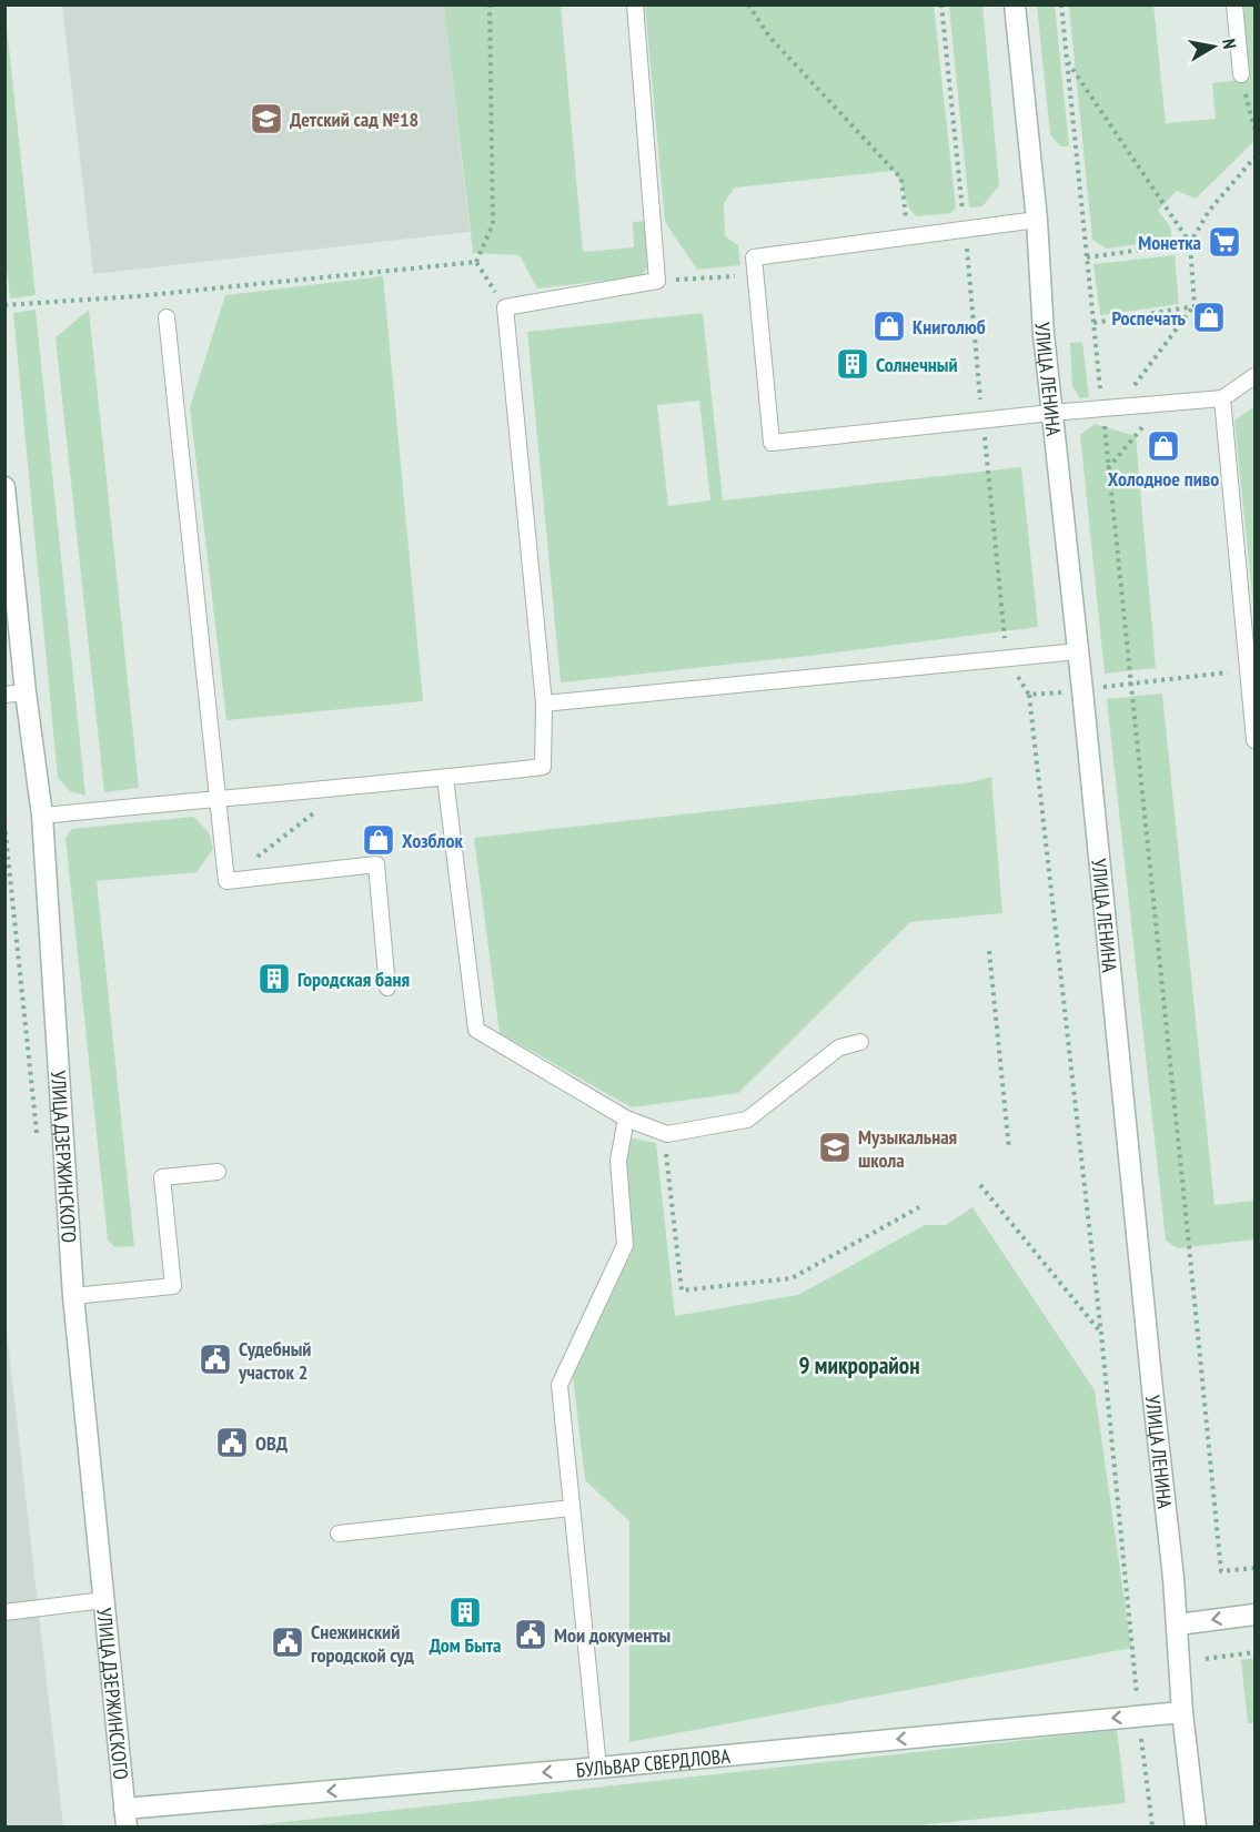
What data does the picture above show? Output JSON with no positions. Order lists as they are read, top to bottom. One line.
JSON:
{"streets":{"street":["УЛИЦА ЛЕНИНА","УЛИЦА ДЗЕРЖИНСКОГО","БУЛЬВАР СВЕРДЛОВА"]},"crossings":[["УЛИЦА ЛЕНИНА","БУЛЬВАР СВЕРДЛОВА"],["УЛИЦА ДЗЕРЖИНСКОГО","БУЛЬВАР СВЕРДЛОВА"]],"one_way":["БУЛЬВАР СВЕРДЛОВА"],"districts":["9 микрорайон"],"places":{"school or university":["Детский сад №18","Музыкальная школа"],"supermarket":["Монетка"],"shop":["Роспечать","Книголюб","Холодное пиво","Хозблок"],"building":["Солнечный","Городская баня","Дом Быта"],"public building":["Судебный участок 2","ОВД","Мои документы","Снежинский городской суд"]},"north":"right"}
